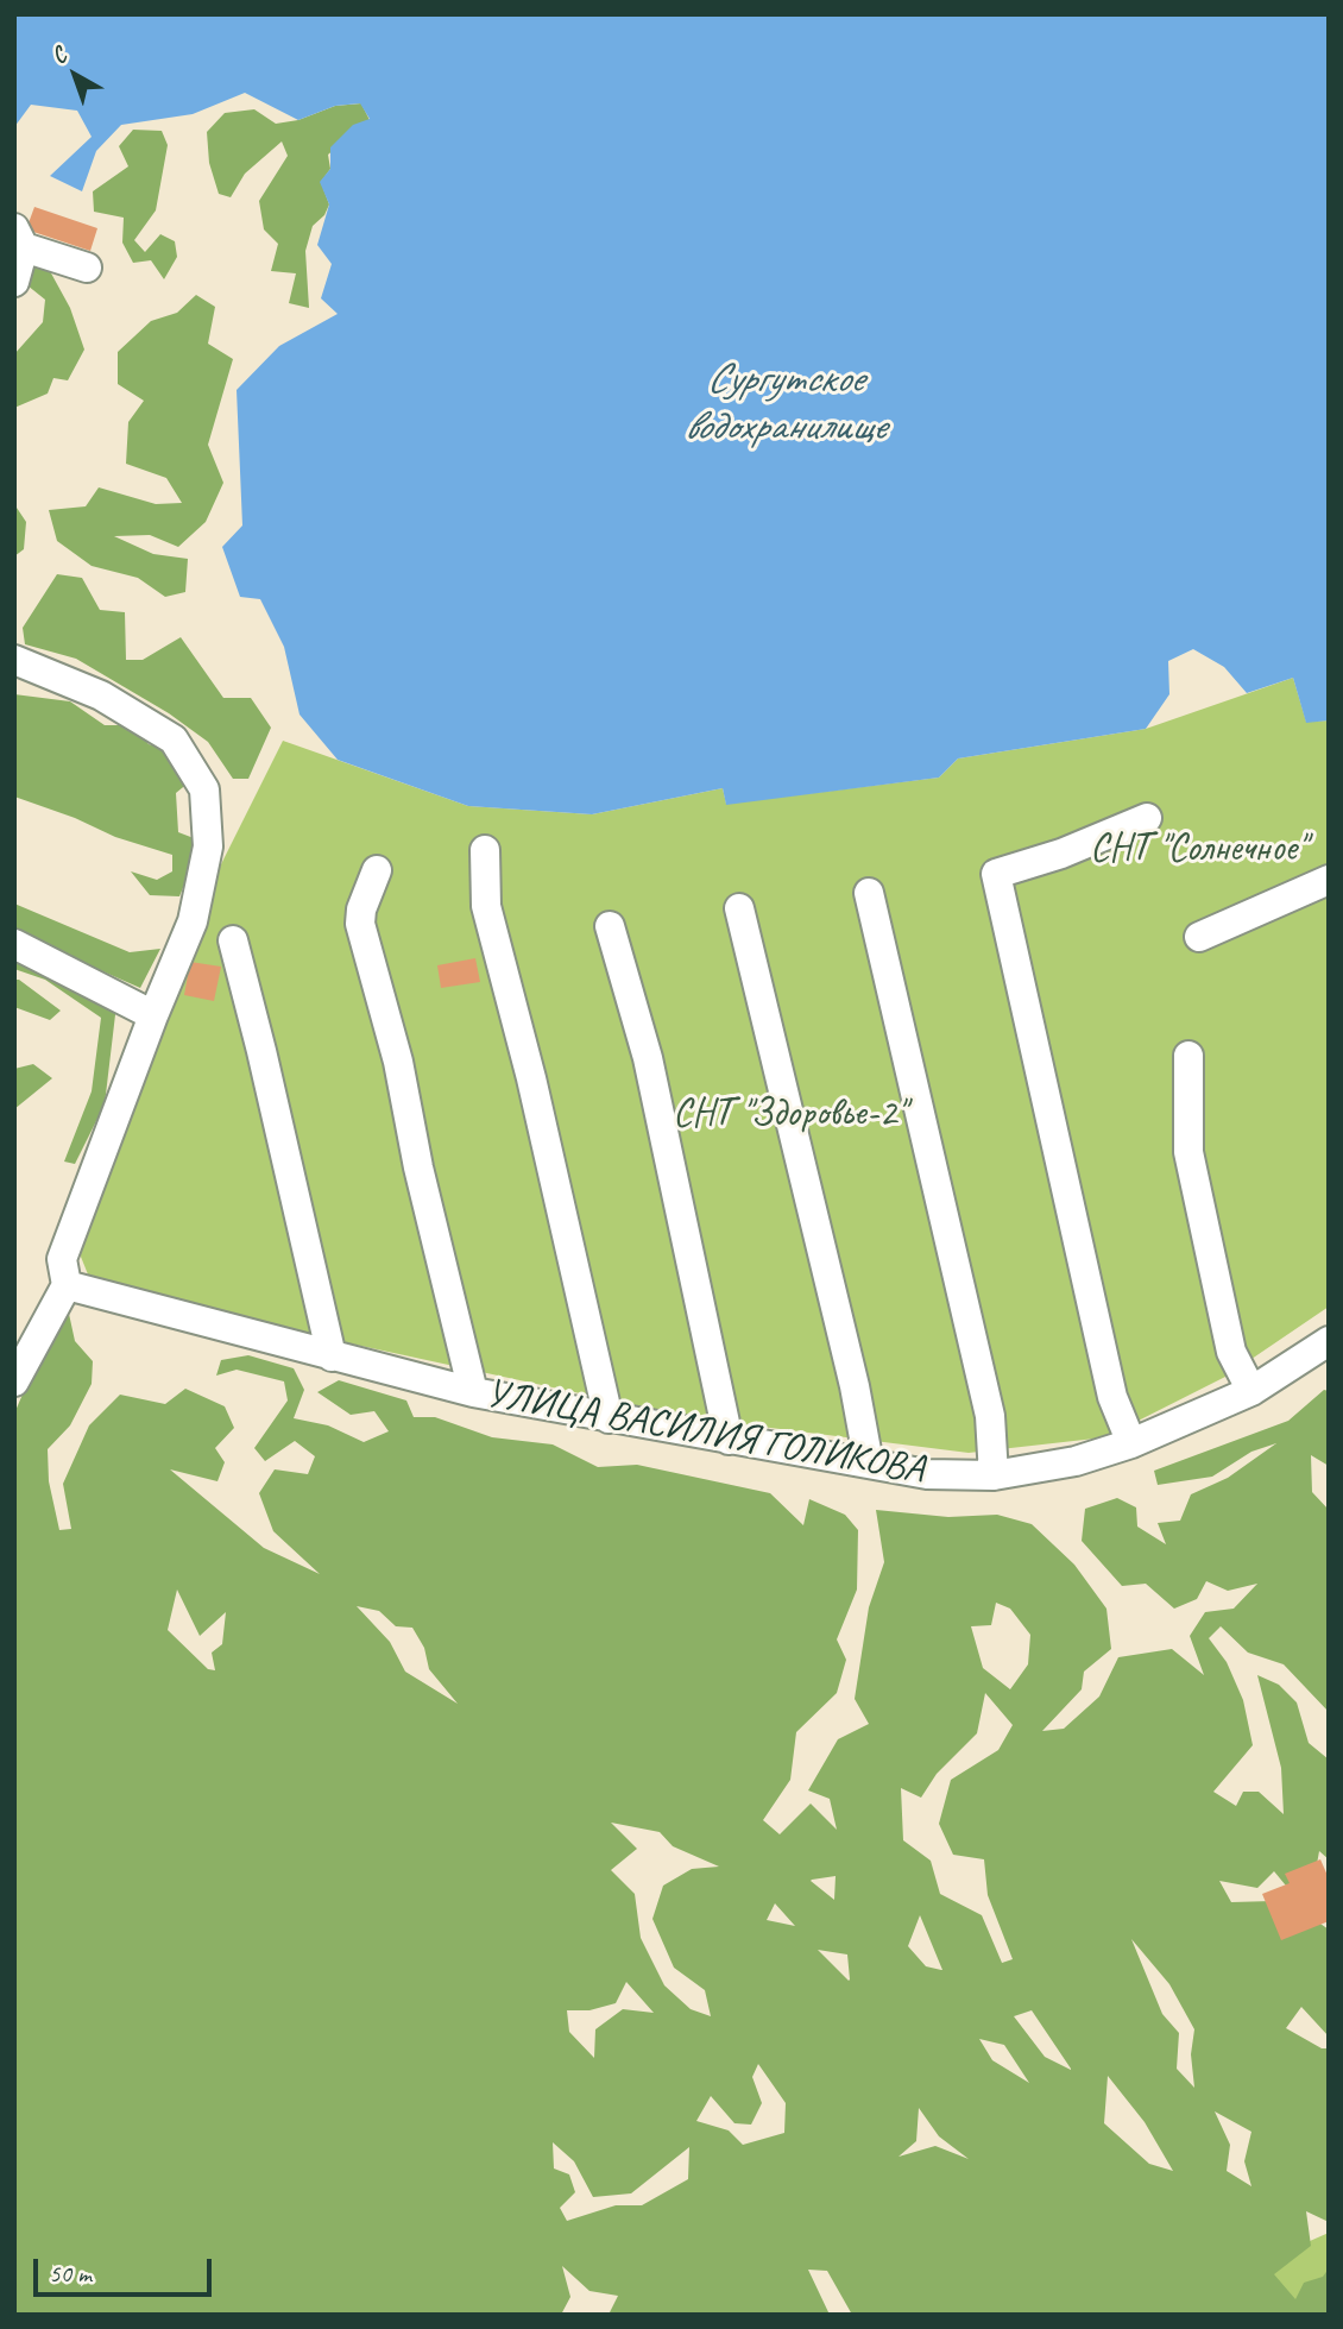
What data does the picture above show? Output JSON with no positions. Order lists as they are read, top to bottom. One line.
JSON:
{"streets":{"street":["УЛИЦА ВАСИЛИЯ ГОЛИКОВА"]},"water":["Сургутское водохранилище"],"parks":["СНТ \"Солнечное\"","СНТ \"Здоровье-2\""],"scale_bar":"50 m","north":"top left"}
